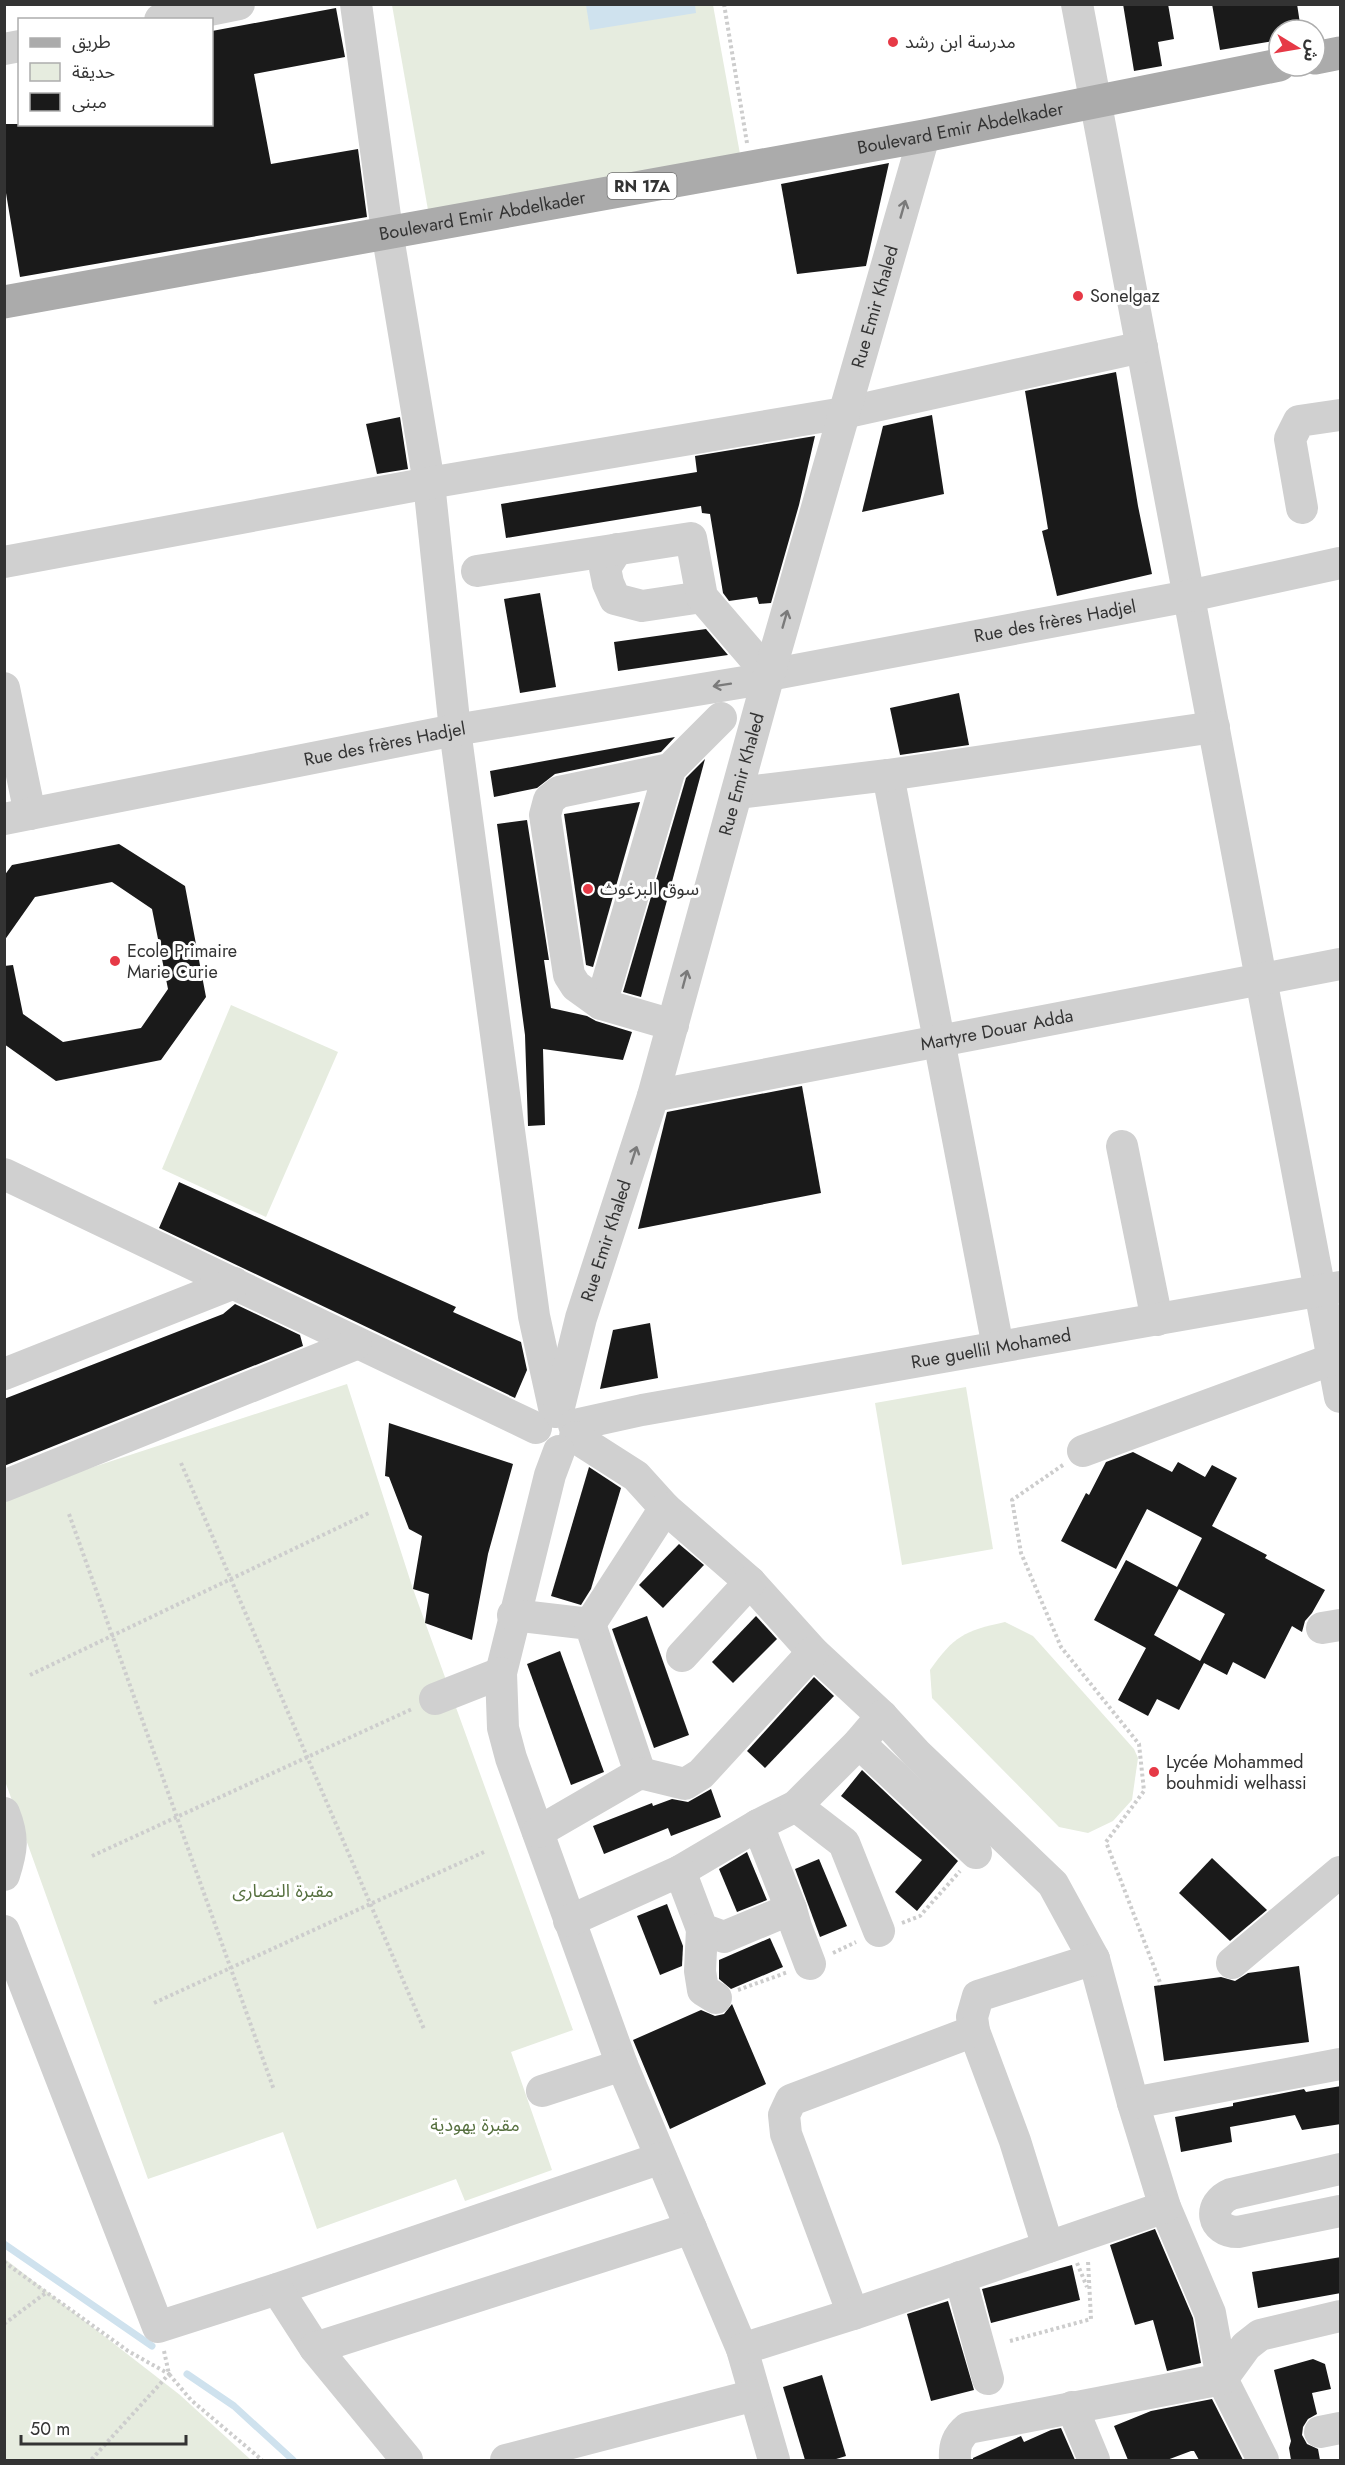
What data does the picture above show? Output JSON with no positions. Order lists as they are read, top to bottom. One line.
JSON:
{"streets":{"main road":["Boulevard Emir Abdelkader","RN 17A"],"street":["Rue Emir Khaled","Rue des frères Hadjel","Martyre Douar Adda","Rue guellil Mohamed"]},"crossings":[["Boulevard Emir Abdelkader","Rue Emir Khaled"],["Rue Emir Khaled","Rue des frères Hadjel"],["Rue Emir Khaled","Martyre Douar Adda"],["Rue Emir Khaled","Rue guellil Mohamed"]],"parks":["مقبرة النصارى","مقبرة يهودية"],"places":["مدرسة ابن رشد","Sonelgaz","سوق البرغوث","Ecole Primaire Marie Curie","Lycée Mohammed bouhmidi welhassi"],"legend":["طريق","حديقة","مبنى"],"scale_bar":"50 m","north":"right"}
